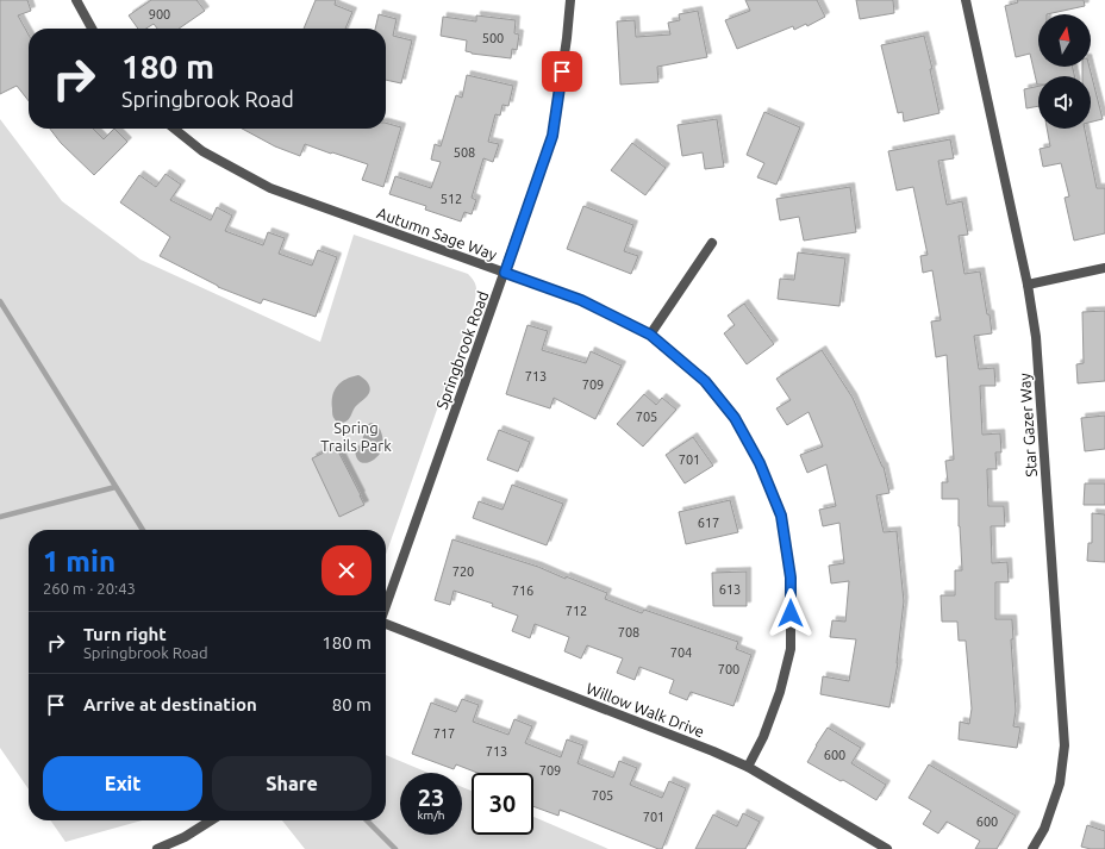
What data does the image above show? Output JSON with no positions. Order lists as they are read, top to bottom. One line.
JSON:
{"streets":{"street":["Autumn Sage Way","Springbrook Road","Star Gazer Way","Willow Walk Drive"]},"crossings":[["Autumn Sage Way","Springbrook Road"],["Autumn Sage Way","Willow Walk Drive"]],"parks":["Spring Trails Park"],"house_numbers":["900","500","508","512","713","709","705","701","617","720","613","716","712","708","704","700","717","713","600","709","705","701","600"],"north":"top","page":{"turn":["180 m","Springbrook Road"],"heading":["1 min","260 m · 20:43"],"list":[{"name":"Turn right","note":"Springbrook Road","value":"180 m"},{"name":"Arrive at destination","value":"80 m"}],"buttons":["Exit","Share"],"speed":"23 km/h","limit":"30"}}
